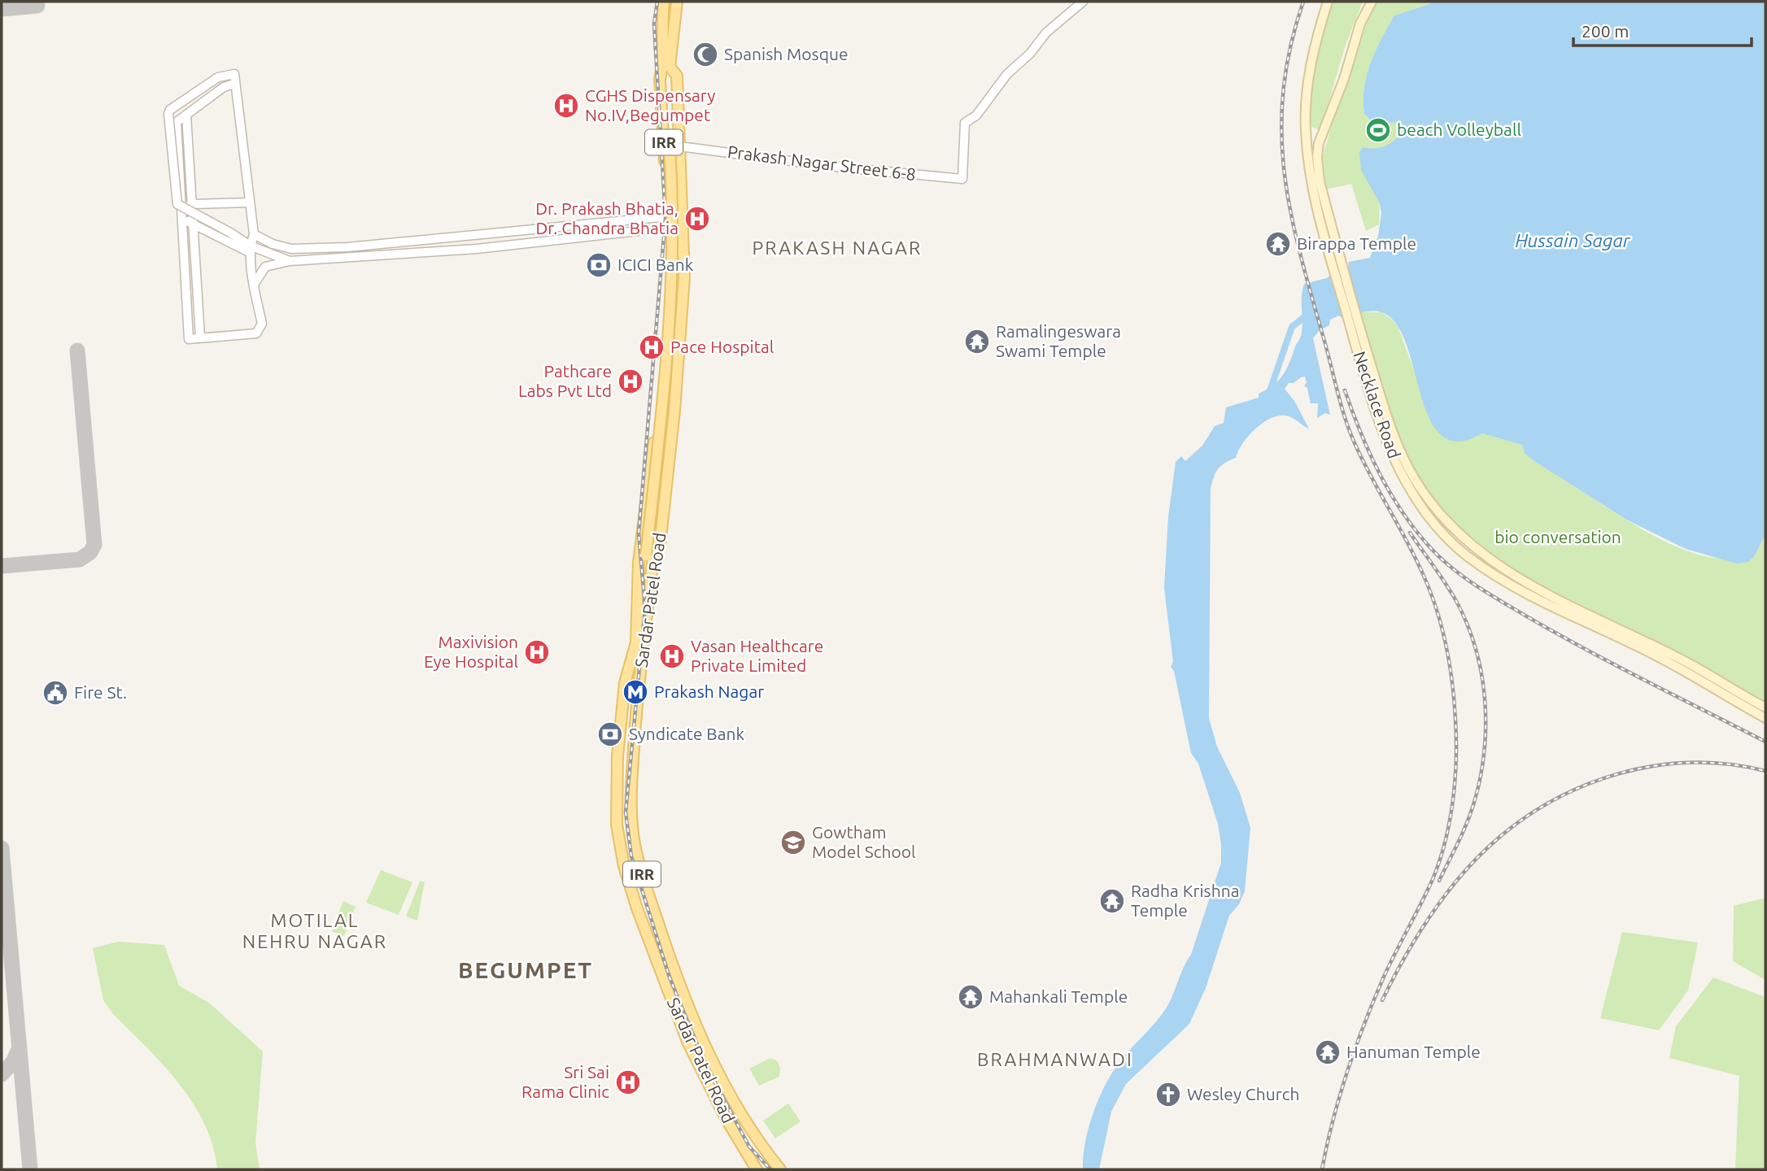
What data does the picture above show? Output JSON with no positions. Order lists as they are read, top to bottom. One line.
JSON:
{"streets":{"main road":["IRR","Necklace Road","Sardar Patel Road"],"street":["Prakash Nagar Street 6-8"]},"crossings":[["IRR","Sardar Patel Road"],["Prakash Nagar Street 6-8","Sardar Patel Road"]],"districts":["PRAKASH NAGAR","MOTILAL NEHRU NAGAR","BEGUMPET","BRAHMANWADI"],"water":["Hussain Sagar"],"parks":["bio conversation"],"places":{"mosque":["Spanish Mosque"],"hospital":["CGHS Dispensary No.IV,Begumpet","Dr. Prakash Bhatia, Dr. Chandra Bhatia","Pace Hospital","Pathcare Labs Pvt Ltd","Maxivision Eye Hospital","Vasan Healthcare Private Limited","Sri Sai Rama Clinic"],"sports":["beach Volleyball"],"temple":["Birappa Temple","Ramalingeswara Swami Temple","Radha Krishna Temple","Mahankali Temple","Hanuman Temple"],"bank":["ICICI Bank","Syndicate Bank"],"metro station":["Prakash Nagar"],"public building":["Fire St."],"school or university":["Gowtham Model School"],"church":["Wesley Church"]},"scale_bar":"200 m"}
